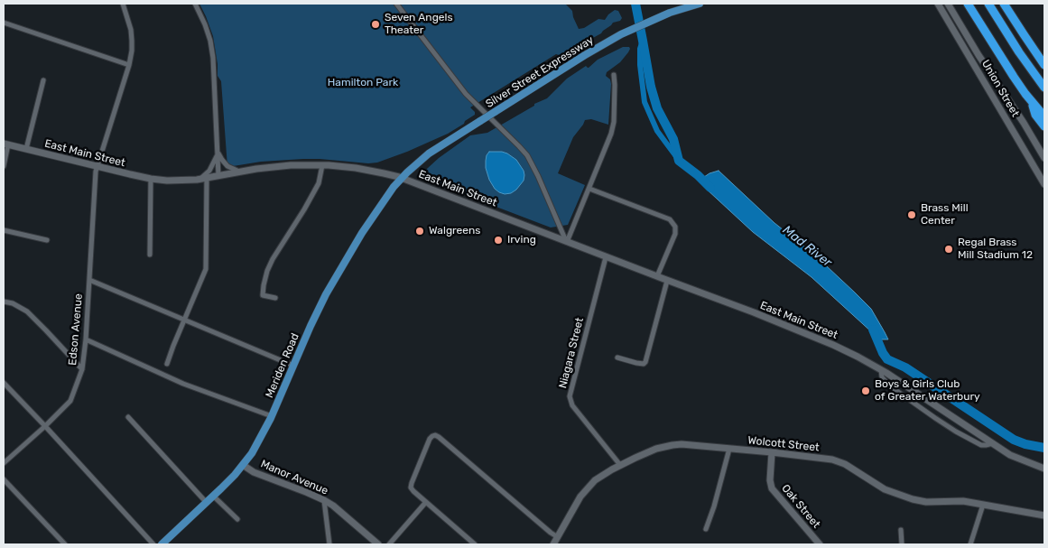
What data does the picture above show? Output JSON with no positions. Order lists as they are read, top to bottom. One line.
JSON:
{"streets":{"main road":["Silver Street Expressway","Union Street","East Main Street","Meriden Road","Wolcott Street","Manor Avenue","Oak Street"],"street":["Edson Avenue","Niagara Street"]},"crossings":[["Silver Street Expressway","East Main Street"],["Silver Street Expressway","Meriden Road"],["East Main Street","Edson Avenue"],["East Main Street","Niagara Street"],["East Main Street","Meriden Road"],["Niagara Street","Wolcott Street"],["Meriden Road","Manor Avenue"],["Wolcott Street","Oak Street"]],"water":["Mad River"],"parks":["Hamilton Park"],"places":["Seven Angels Theater","Brass Mill Center","Walgreens","Irving","Regal Brass Mill Stadium 12","Boys & Girls Club of Greater Waterbury"]}
